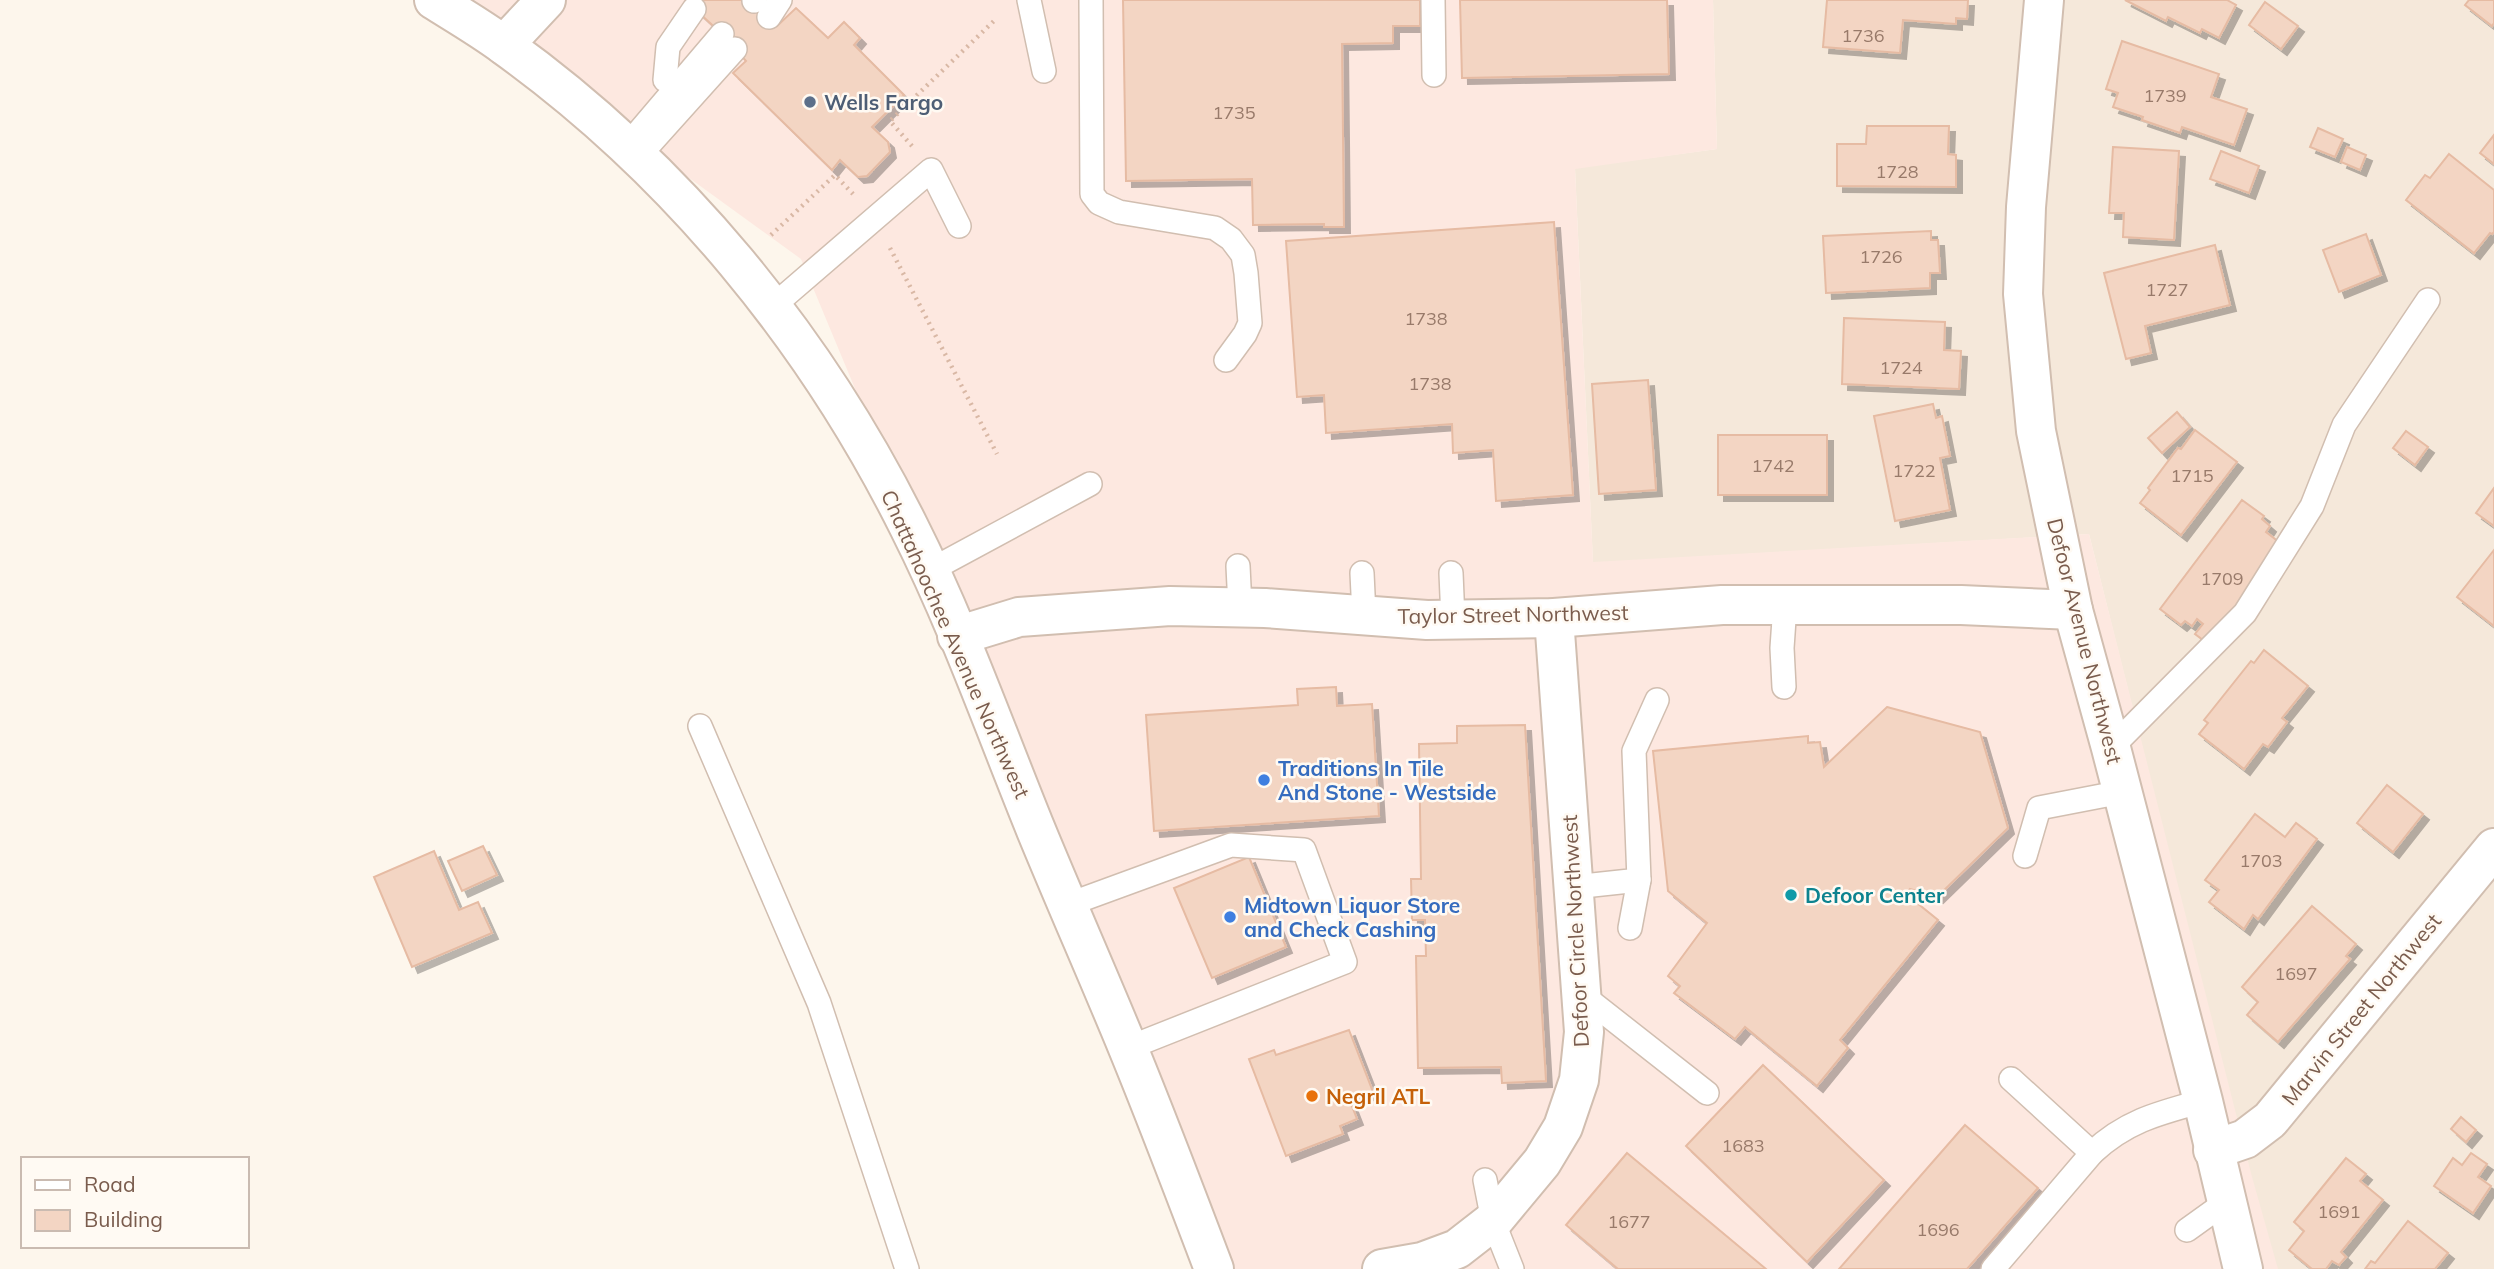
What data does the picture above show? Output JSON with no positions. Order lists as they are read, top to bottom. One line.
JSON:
{"streets":{"street":["Taylor Street Northwest","Defoor Avenue Northwest","Chattahoochee Avenue Northwest","Defoor Circle Northwest","Marvin Street Northwest"]},"crossings":[["Taylor Street Northwest","Defoor Avenue Northwest"],["Taylor Street Northwest","Chattahoochee Avenue Northwest"],["Taylor Street Northwest","Defoor Circle Northwest"],["Defoor Avenue Northwest","Marvin Street Northwest"]],"places":["Wells Fargo","Traditions In Tile And Stone - Westside","Defoor Center","Midtown Liquor Store and Check Cashing","Negril ATL"],"house_numbers":["1736","1739","1735","1728","1726","1727","1738","1724","1738","1742","1722","1715","1709","1703","1697","1683","1691","1677","1696"],"legend":["Road","Building"]}
